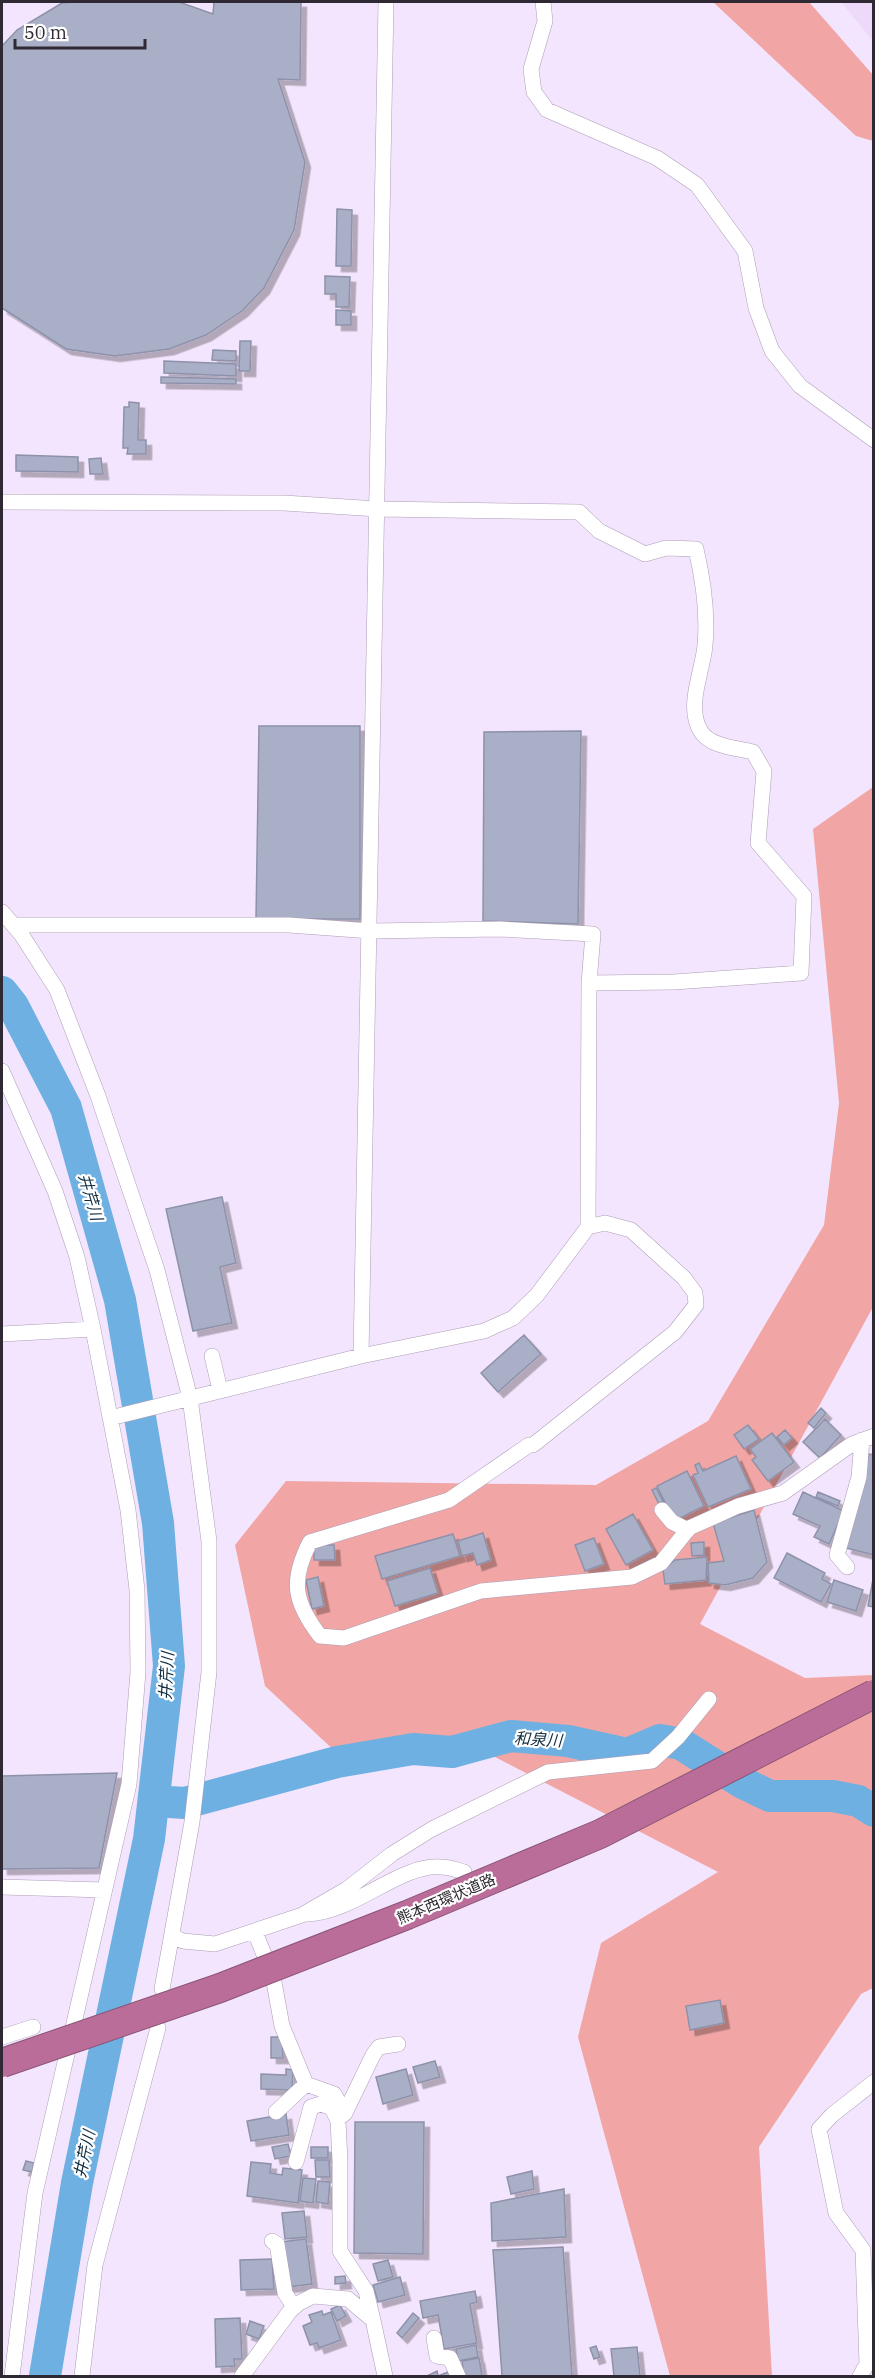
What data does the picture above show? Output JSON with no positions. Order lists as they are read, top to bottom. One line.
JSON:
{"streets":{"highway":["熊本西環状道路"]},"water":["井芹川","和泉川"],"scale_bar":"50 m"}
